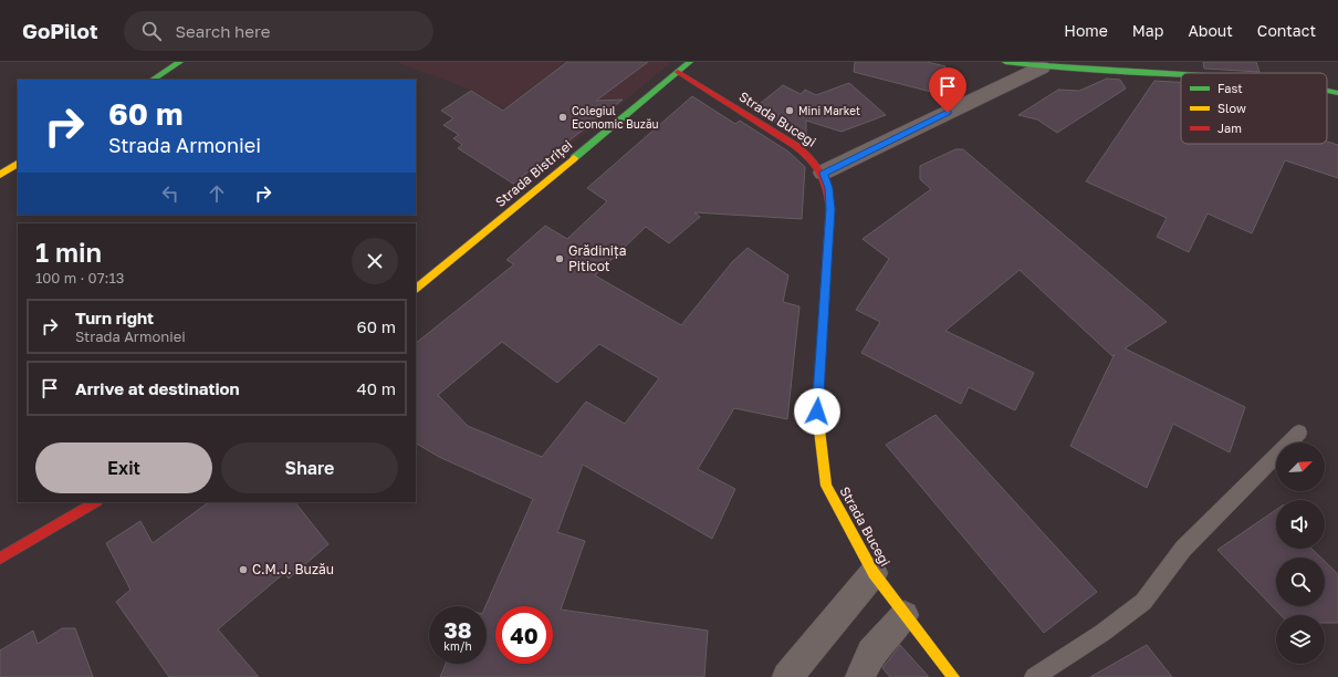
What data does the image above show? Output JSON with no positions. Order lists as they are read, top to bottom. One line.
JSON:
{"streets":{"street":["Strada Bucegi","Strada Bistriței"]},"crossings":[["Strada Bucegi","Strada Bistriței"]],"places":["Mini Market","Colegiul Economic Buzău","Grădinița Piticot","C.M.J. Buzău"],"legend":["Fast","Slow","Jam"],"north":"top right","page":{"header":"GoPilot","search":"Search here","nav":["Home","Map","About","Contact"],"turn":["60 m","Strada Armoniei"],"heading":["1 min","100 m · 07:13"],"list":[{"name":"Turn right","note":"Strada Armoniei","value":"60 m"},{"name":"Arrive at destination","value":"40 m"}],"buttons":["Exit","Share"],"speed":"38 km/h","limit":"40"}}
